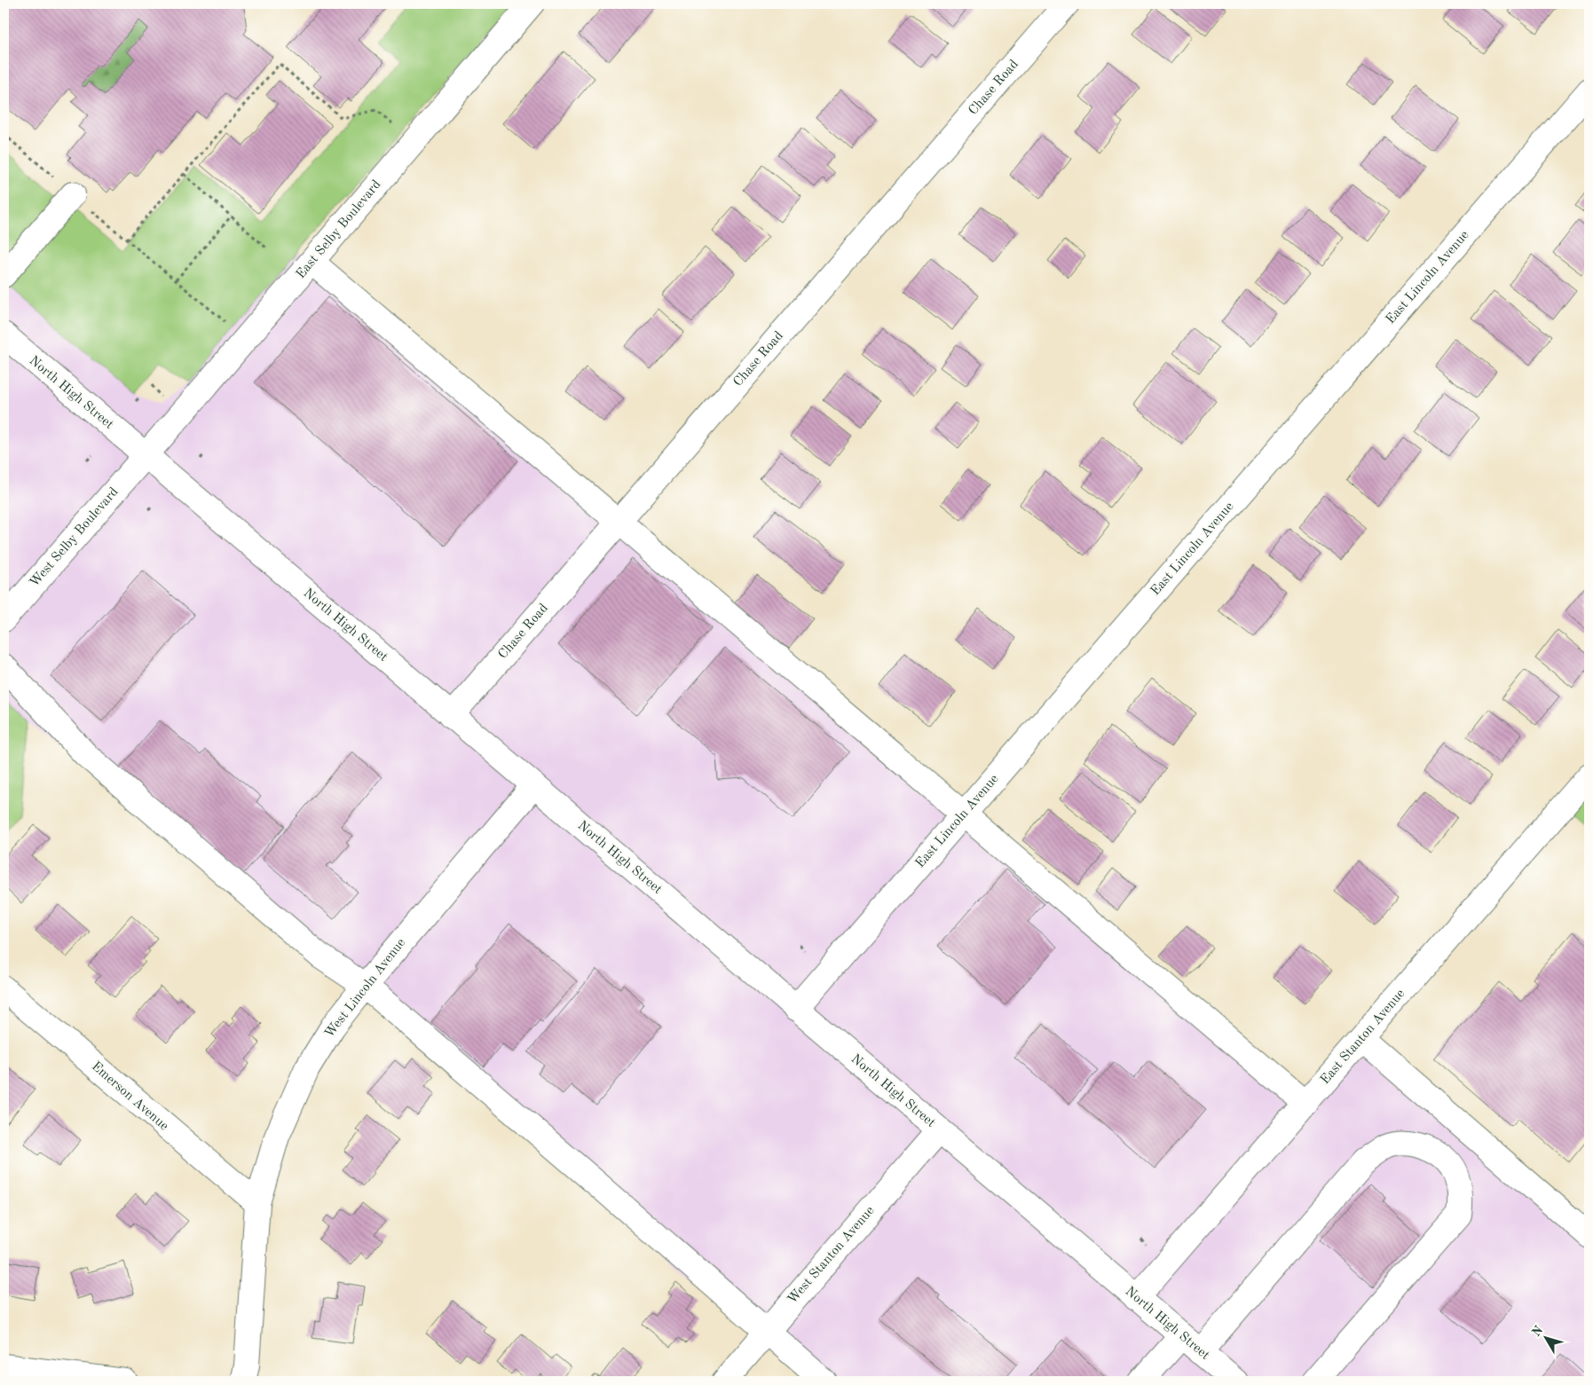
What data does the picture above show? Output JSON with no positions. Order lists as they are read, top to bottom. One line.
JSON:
{"streets":{"street":["Chase Road","East Selby Boulevard","East Lincoln Avenue","North High Street","West Selby Boulevard","West Lincoln Avenue","East Stanton Avenue","Emerson Avenue","West Stanton Avenue"]},"crossings":[["Chase Road","North High Street"],["East Selby Boulevard","North High Street"],["East Selby Boulevard","West Selby Boulevard"],["East Lincoln Avenue","North High Street"],["North High Street","West Selby Boulevard"],["North High Street","West Lincoln Avenue"],["North High Street","East Stanton Avenue"],["North High Street","West Stanton Avenue"],["West Lincoln Avenue","Emerson Avenue"]],"north":"top left"}
